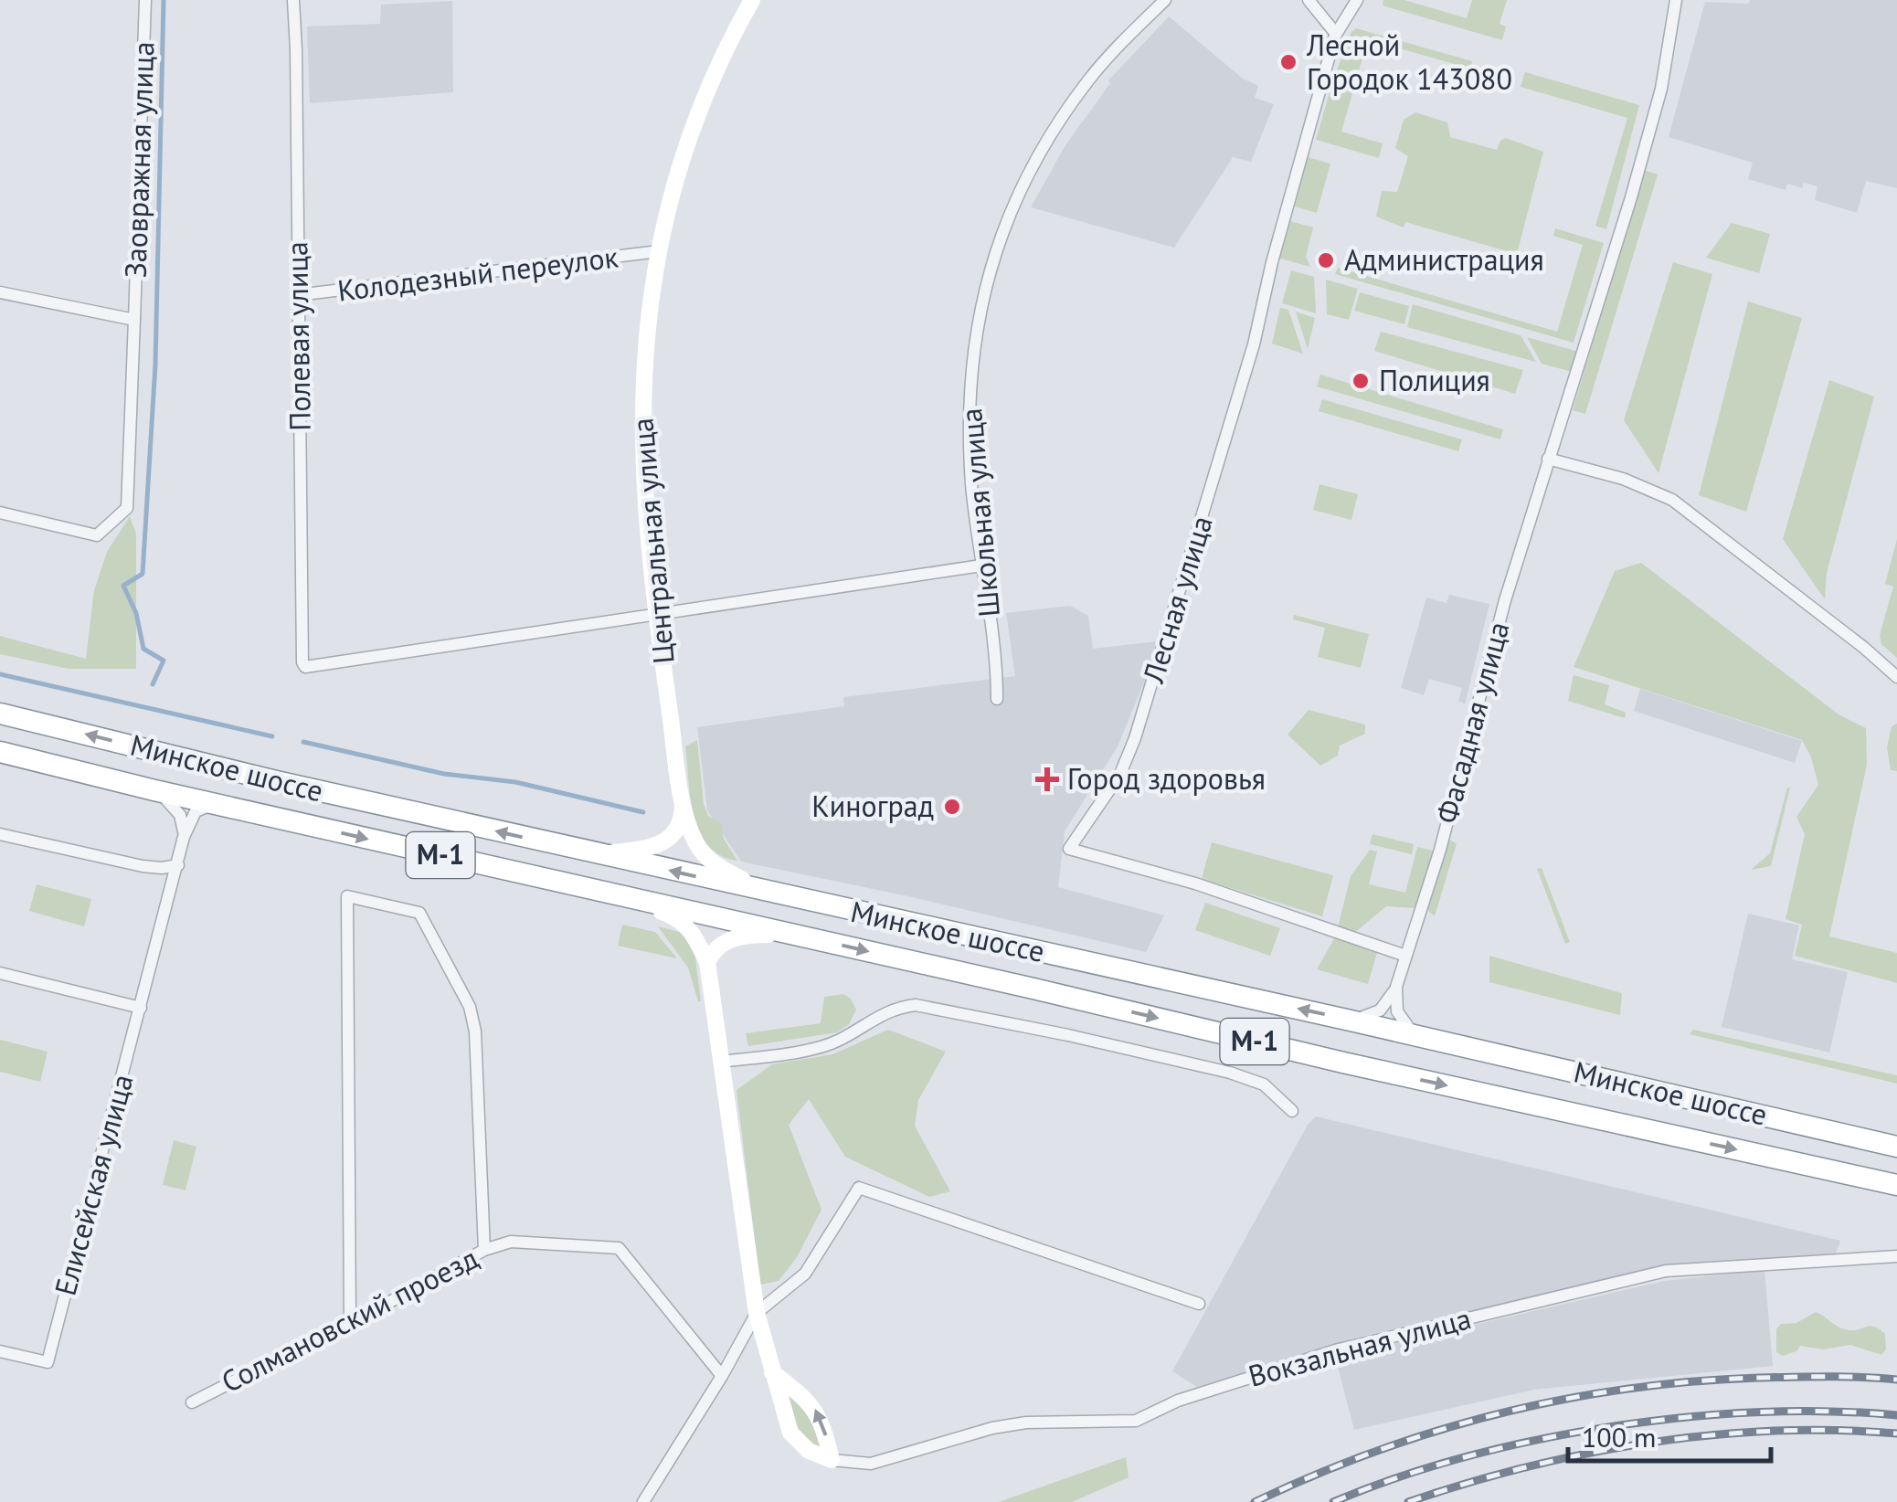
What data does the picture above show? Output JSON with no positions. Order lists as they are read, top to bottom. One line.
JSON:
{"streets":{"highway":["Минское шоссе","М-1"],"street":["Заовражная улица","Колодезный переулок","Полевая улица","Школьная улица","Центральная улица","Лесная улица","Фасадная улица","Елисейская улица","Солмановский проезд","Вокзальная улица"]},"crossings":[["Колодезный переулок","Полевая улица"],["Колодезный переулок","Центральная улица"],["Полевая улица","Центральная улица"],["Центральная улица","Минское шоссе"],["Лесная улица","Фасадная улица"]],"places":{"other":["Лесной Городок 143080","Администрация","Полиция","Киноград"],"health":["Город здоровья"]},"scale_bar":"100 m"}
